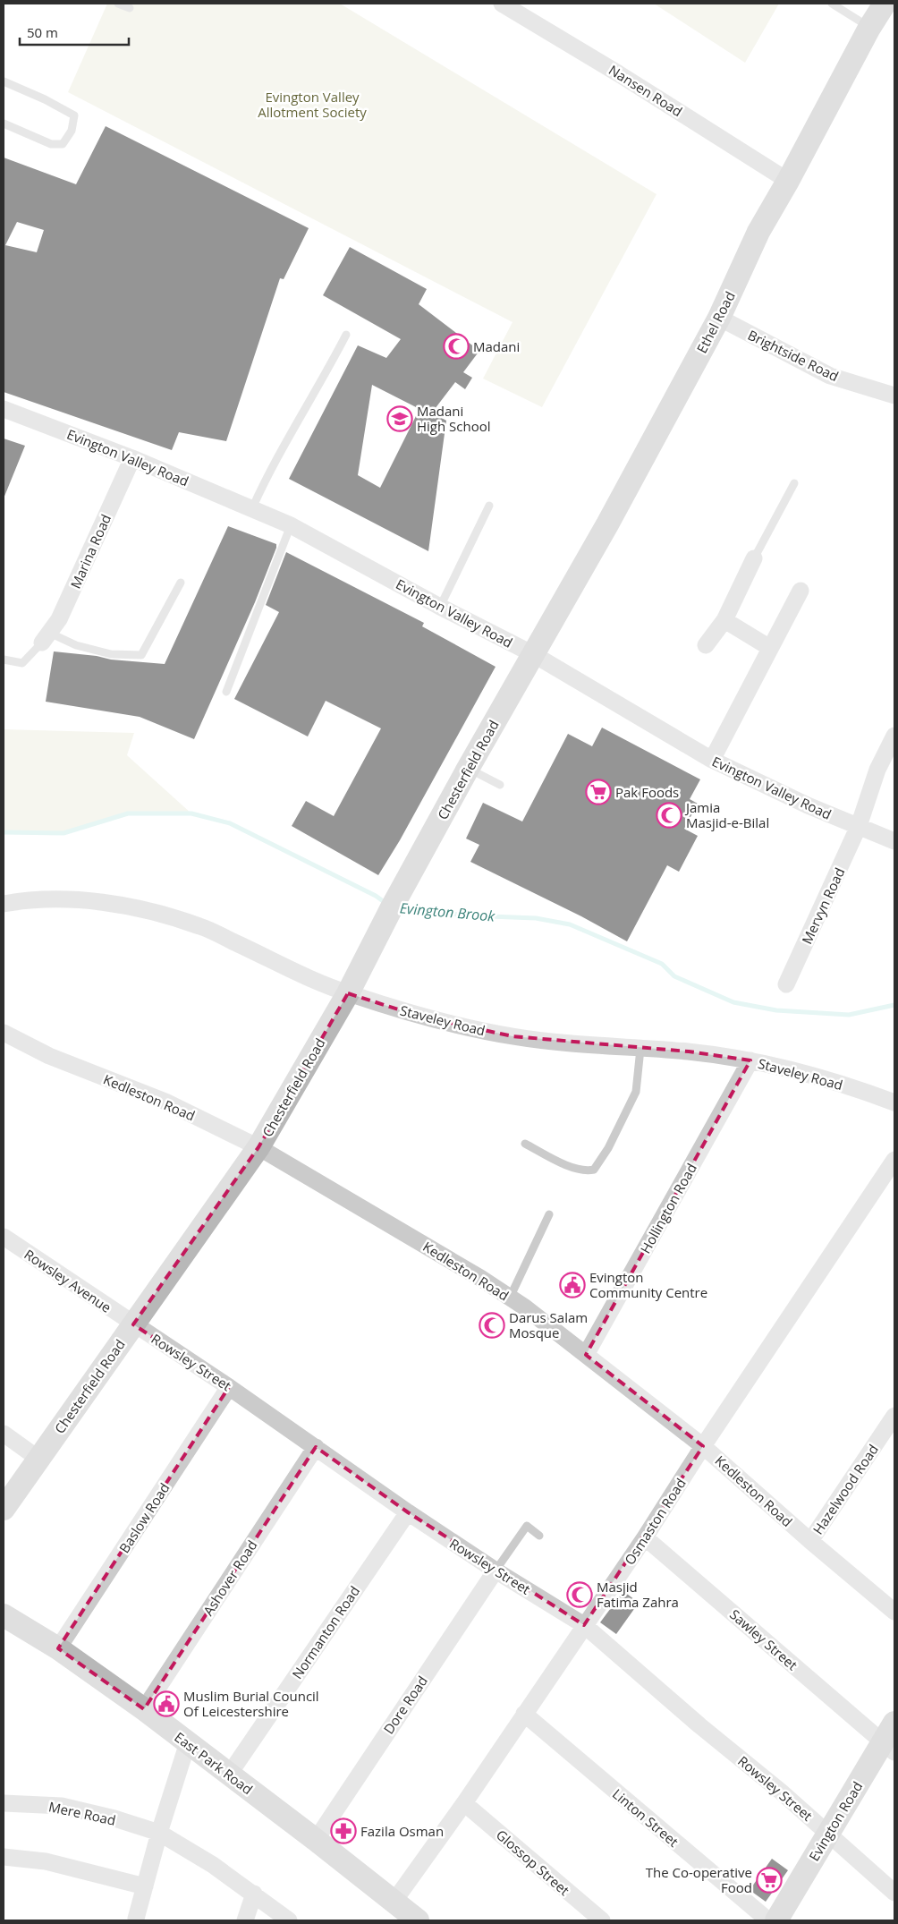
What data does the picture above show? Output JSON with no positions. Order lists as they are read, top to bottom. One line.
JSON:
{"streets":{"street":["Nansen Road","Ethel Road","Brightside Road","Evington Valley Road","Marina Road","Chesterfield Road","Mervyn Road","Staveley Road","Kedleston Road","Hollington Road","Rowsley Avenue","Rowsley Street","Hazelwood Road","Baslow Road","Osmaston Road","Ashover Road","Normanton Road","Sawley Street","Dore Road","East Park Road","Mere Road","Linton Street","Evington Road","Glossop Street"]},"crossings":[["Nansen Road","Ethel Road"],["Ethel Road","Brightside Road"],["Ethel Road","Evington Valley Road"],["Ethel Road","Chesterfield Road"],["Evington Valley Road","Marina Road"],["Evington Valley Road","Chesterfield Road"],["Evington Valley Road","Mervyn Road"],["Chesterfield Road","Staveley Road"],["Chesterfield Road","Kedleston Road"],["Chesterfield Road","Rowsley Avenue"],["Chesterfield Road","Rowsley Street"],["Staveley Road","Hollington Road"],["Kedleston Road","Hollington Road"],["Kedleston Road","Hazelwood Road"],["Kedleston Road","Osmaston Road"],["Rowsley Avenue","Rowsley Street"],["Rowsley Street","Baslow Road"],["Rowsley Street","Osmaston Road"],["Rowsley Street","Ashover Road"],["Rowsley Street","Normanton Road"],["Rowsley Street","Dore Road"],["Rowsley Street","Evington Road"],["Baslow Road","East Park Road"],["Osmaston Road","Sawley Street"],["Osmaston Road","East Park Road"],["Osmaston Road","Linton Street"],["Osmaston Road","Glossop Street"],["Ashover Road","East Park Road"],["Normanton Road","East Park Road"],["Sawley Street","Evington Road"],["Dore Road","East Park Road"]],"water":["Evington Brook"],"parks":["Evington Valley Allotment Society"],"places":{"mosque":["Madani","Jamia Masjid-e-Bilal","Darus Salam Mosque","Masjid Fatima Zahra"],"school or university":["Madani High School"],"supermarket":["Pak Foods","The Co-operative Food"],"public building":["Evington Community Centre","Muslim Burial Council Of Leicestershire"],"pharmacy":["Fazila Osman"]},"scale_bar":"50 m"}
